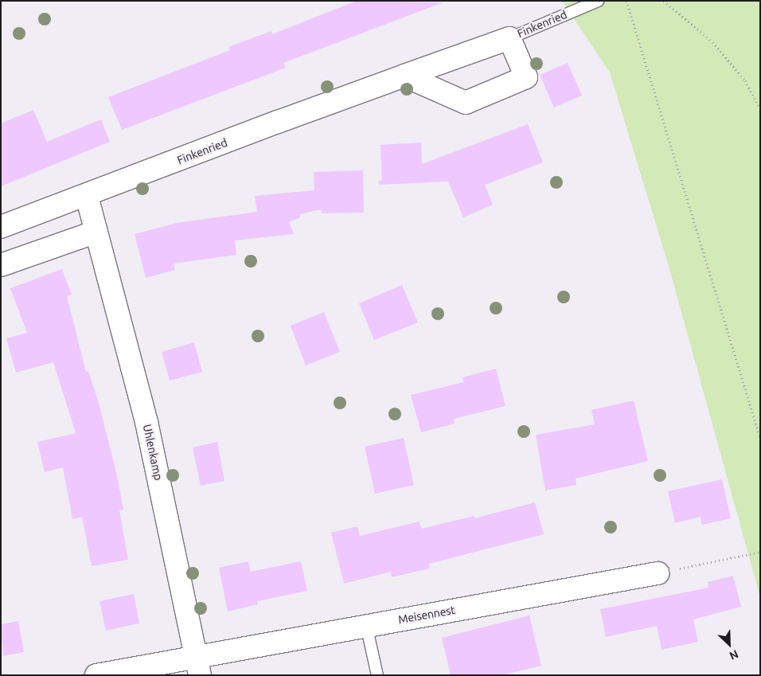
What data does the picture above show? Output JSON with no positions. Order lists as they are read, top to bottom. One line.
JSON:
{"streets":{"street":["Finkenried","Uhlenkamp","Meisennest"]},"crossings":[["Finkenried","Uhlenkamp"],["Uhlenkamp","Meisennest"]],"north":"bottom right"}
